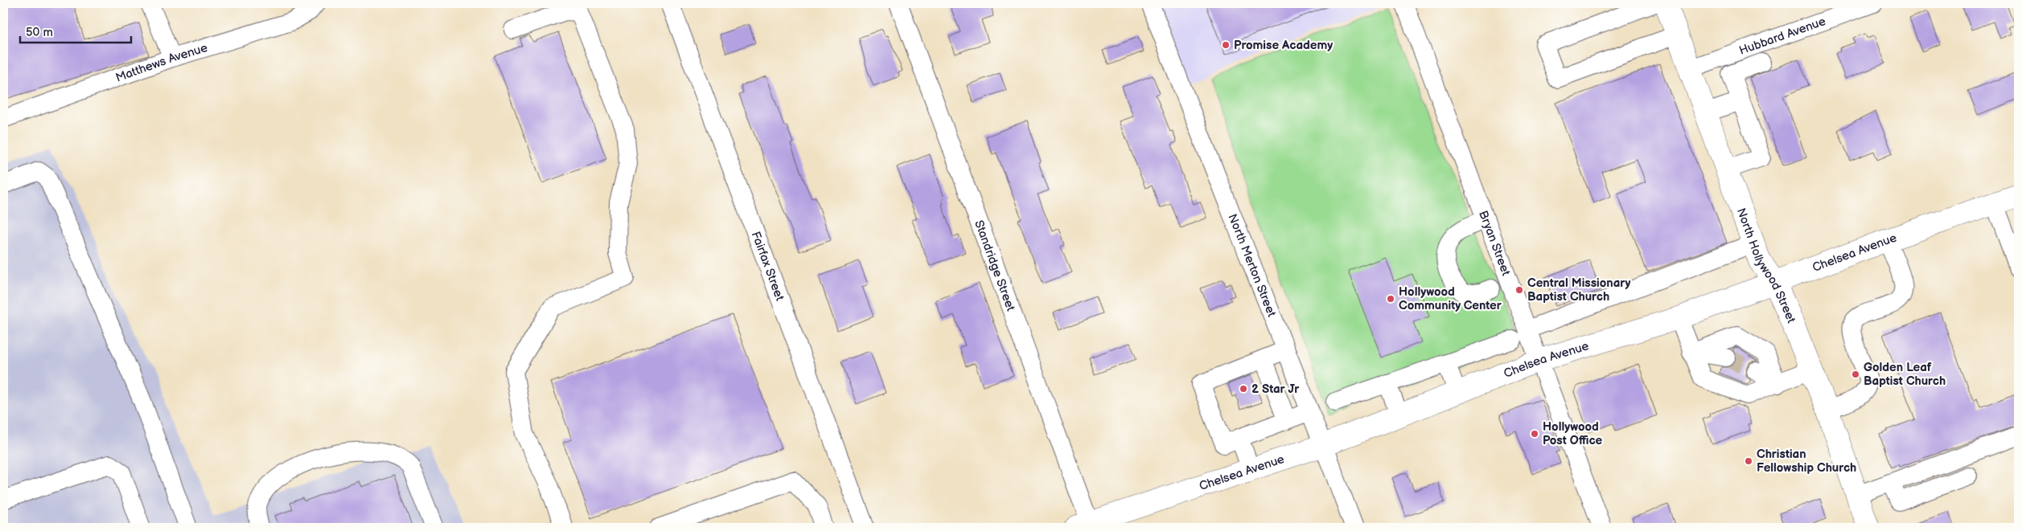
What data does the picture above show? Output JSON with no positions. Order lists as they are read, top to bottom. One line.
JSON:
{"streets":{"main road":["Chelsea Avenue","North Hollywood Street"],"street":["Hubbard Avenue","Matthews Avenue","Bryan Street","Fairfax Street","Standridge Street","North Merton Street"]},"crossings":[["Hubbard Avenue","North Hollywood Street"],["Bryan Street","Chelsea Avenue"],["Chelsea Avenue","Standridge Street"],["Chelsea Avenue","North Merton Street"],["Chelsea Avenue","North Hollywood Street"]],"places":["Promise Academy","Central Missionary Baptist Church","Hollywood Community Center","Golden Leaf Baptist Church","2 Star Jr","Hollywood Post Office","Christian Fellowship Church"],"scale_bar":"50 m"}
